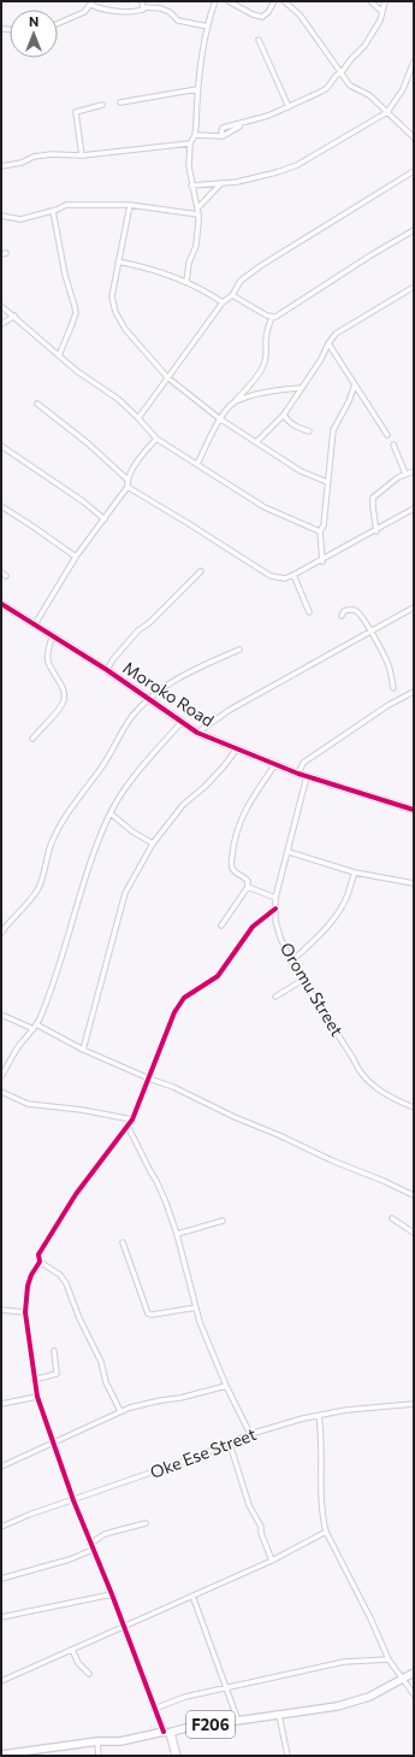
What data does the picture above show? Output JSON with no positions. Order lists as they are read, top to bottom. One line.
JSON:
{"streets":{"main road":["F206"],"street":["Moroko Road","Oromu Street","Oke Ese Street"]},"crossings":[["Moroko Road","Oromu Street"]],"north":"top"}
